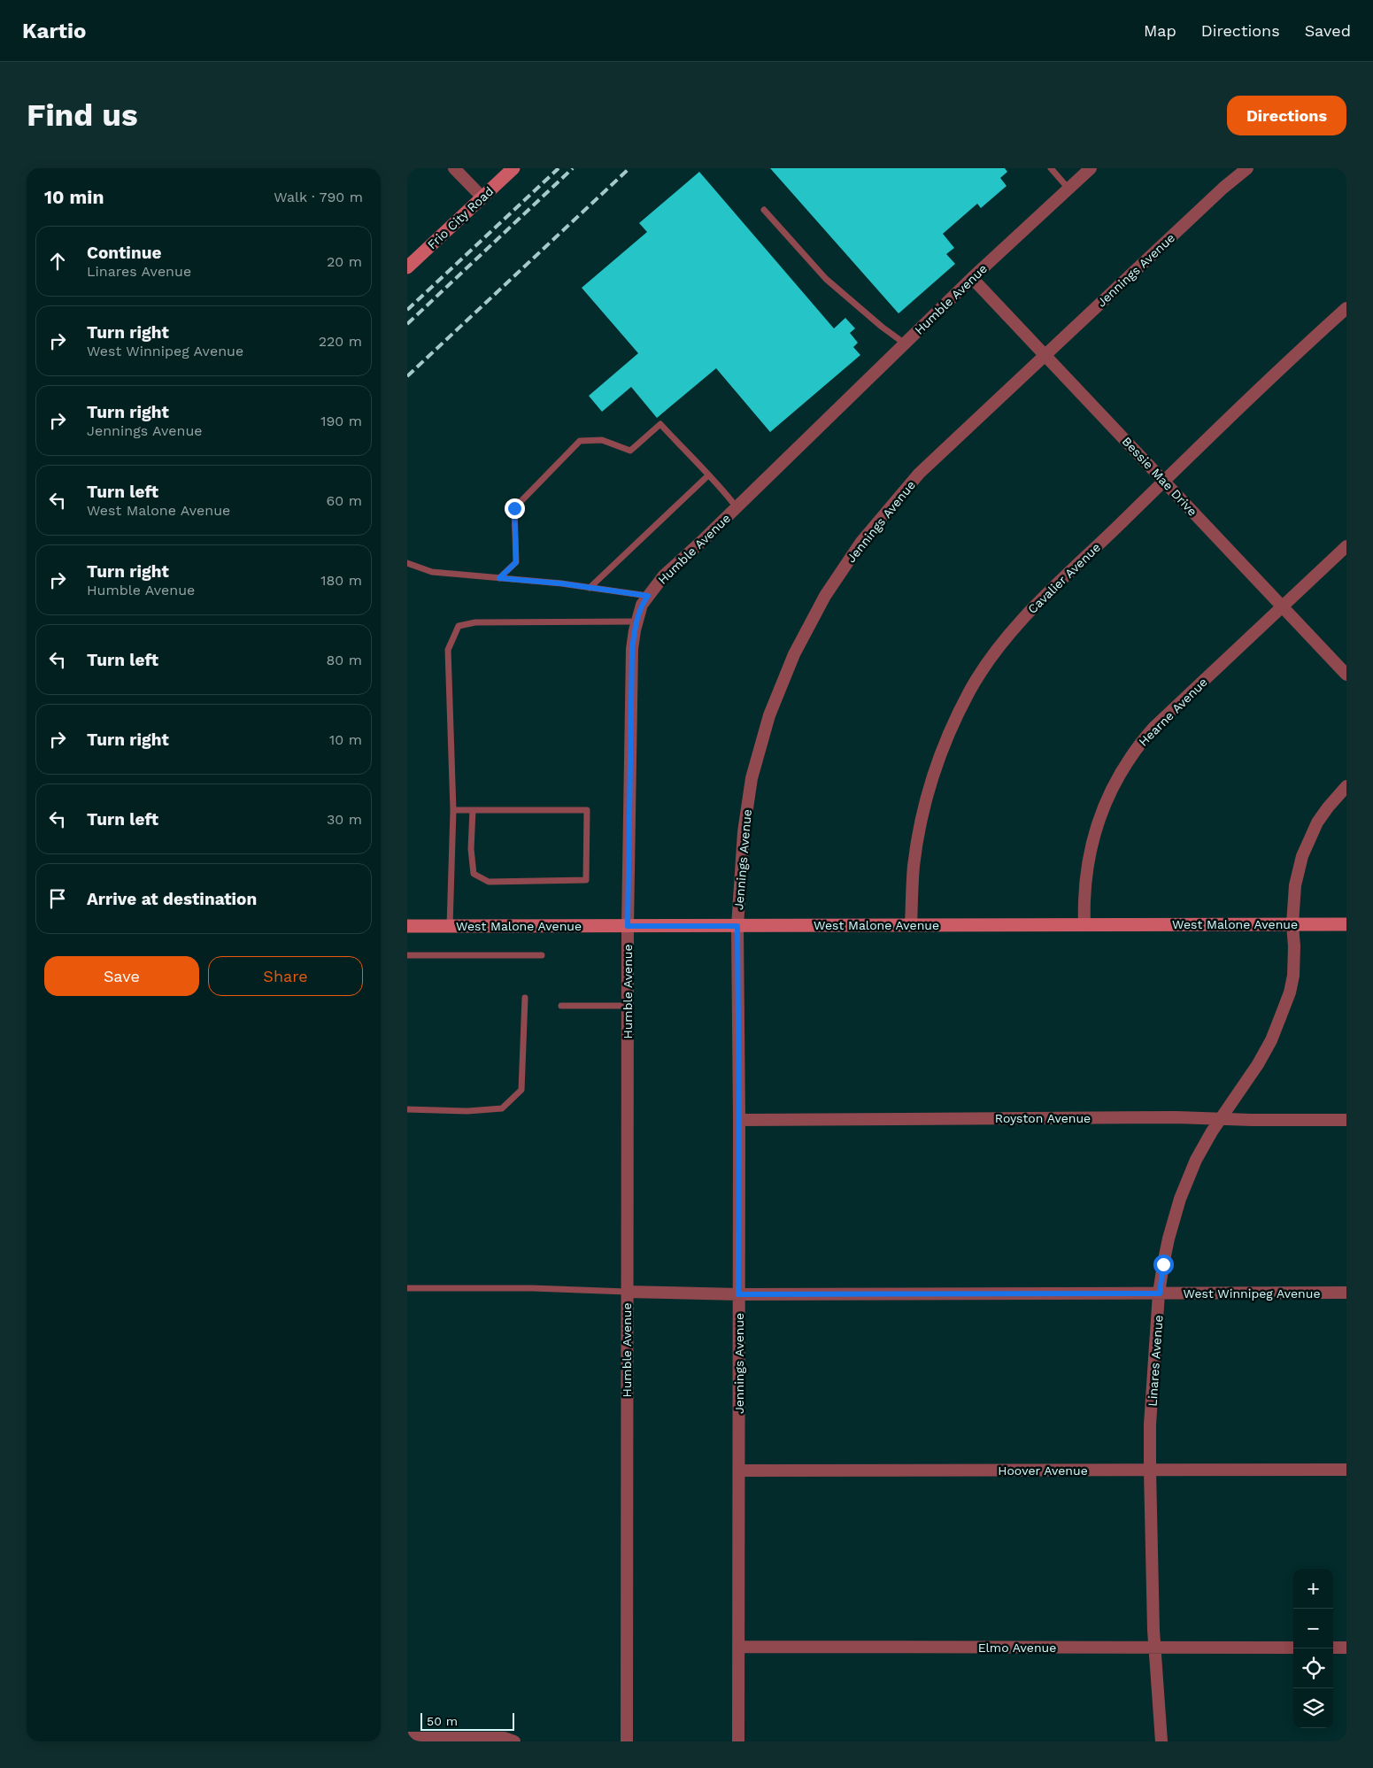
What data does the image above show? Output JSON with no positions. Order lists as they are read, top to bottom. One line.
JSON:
{"streets":{"street":["Frio City Road","Jennings Avenue","Humble Avenue","Bessie Mae Drive","Cavalier Avenue","Hearne Avenue","West Malone Avenue","Royston Avenue","West Winnipeg Avenue","Linares Avenue","Hoover Avenue","Elmo Avenue"]},"crossings":[["Jennings Avenue","Bessie Mae Drive"],["Jennings Avenue","West Malone Avenue"],["Jennings Avenue","Royston Avenue"],["Jennings Avenue","West Winnipeg Avenue"],["Jennings Avenue","Hoover Avenue"],["Jennings Avenue","Elmo Avenue"],["Humble Avenue","Bessie Mae Drive"],["Humble Avenue","West Malone Avenue"],["Humble Avenue","West Winnipeg Avenue"],["Bessie Mae Drive","Cavalier Avenue"],["Bessie Mae Drive","Hearne Avenue"],["Cavalier Avenue","West Malone Avenue"],["Hearne Avenue","West Malone Avenue"],["West Malone Avenue","Linares Avenue"],["Royston Avenue","Linares Avenue"],["West Winnipeg Avenue","Linares Avenue"],["Linares Avenue","Hoover Avenue"],["Linares Avenue","Elmo Avenue"]],"scale_bar":"50 m","page":{"header":"Kartio","nav":["Map","Directions","Saved"],"buttons":["Directions",["Save","Share"]],"title":"Find us","heading":["10 min","Walk · 790 m"],"list":[["Continue","Linares Avenue","20 m"],["Turn right","West Winnipeg Avenue","220 m"],["Turn right","Jennings Avenue","190 m"],["Turn left","West Malone Avenue","60 m"],["Turn right","Humble Avenue","180 m"],["Turn left","80 m"],["Turn right","10 m"],["Turn left","30 m"],"Arrive at destination"],"map_buttons":["+","−"],"scale":"50 m"}}
